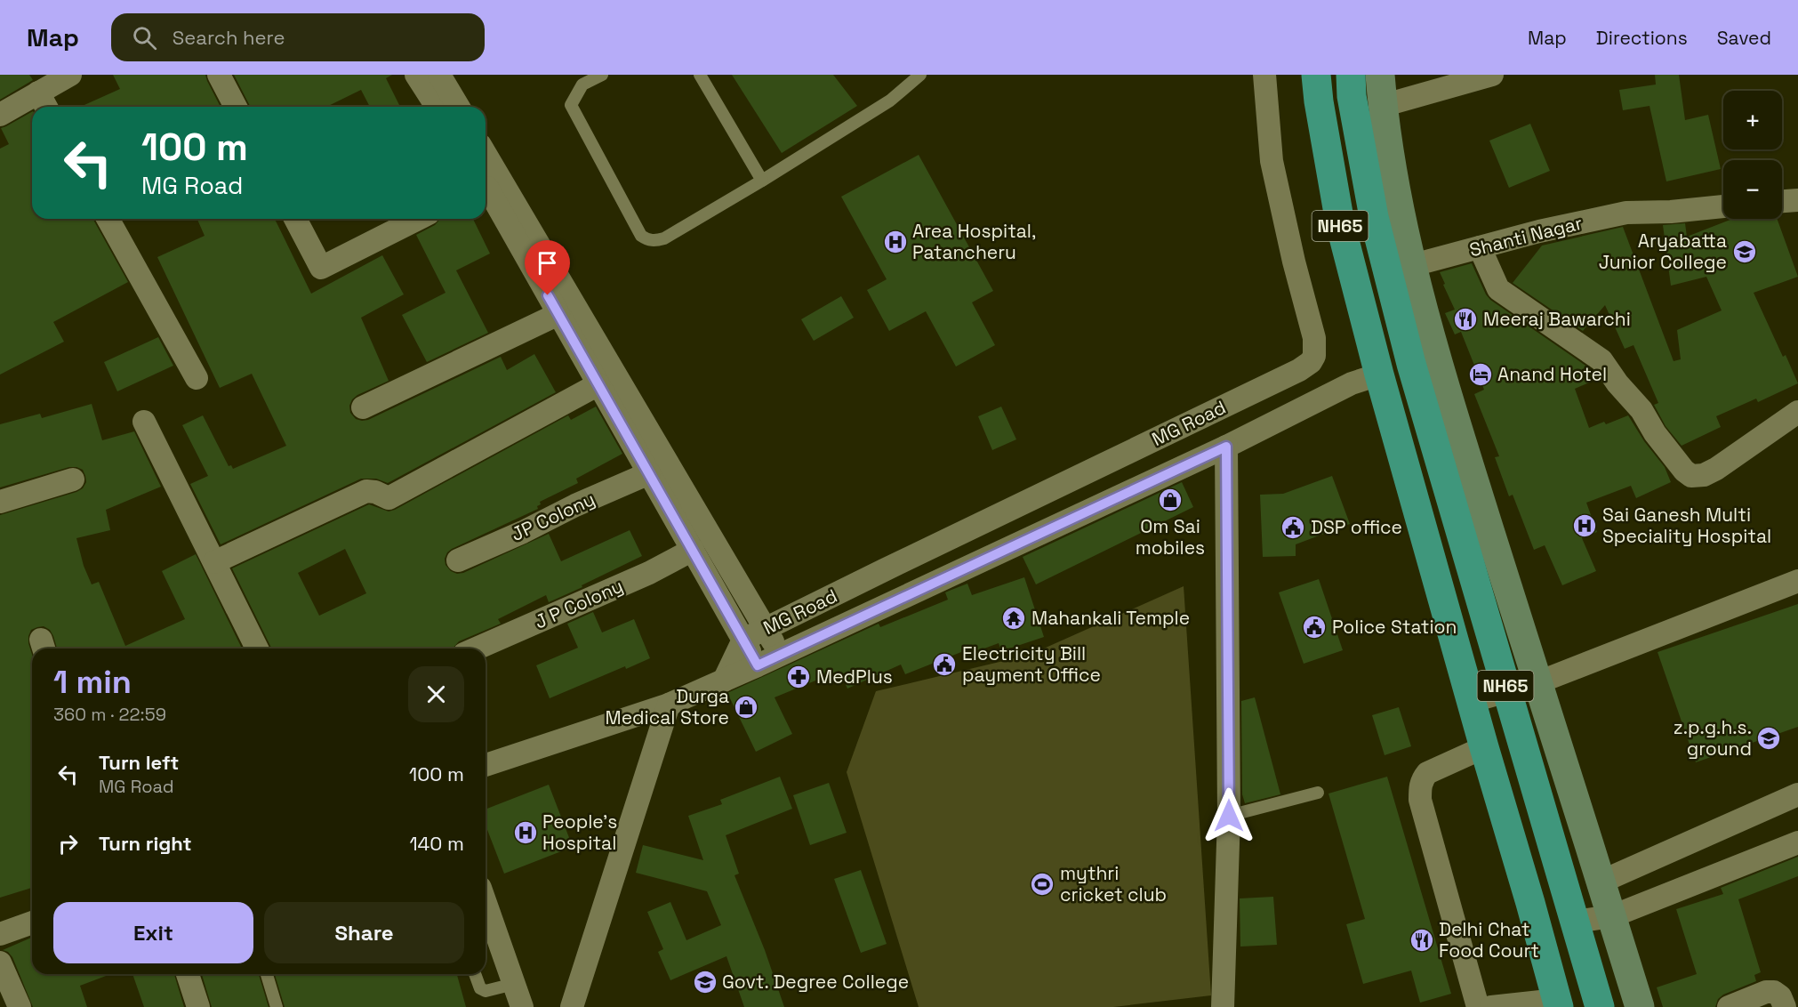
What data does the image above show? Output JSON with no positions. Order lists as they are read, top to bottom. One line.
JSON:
{"streets":{"highway":["NH65"],"street":["Shanti Nagar","MG Road","JP Colony","J P Colony"]},"crossings":[["NH65","MG Road"]],"places":{"hospital":["Area Hospital, Patancheru","Sai Ganesh Multi Speciality Hospital","People's Hospital"],"school or university":["Aryabatta Junior College","z.p.g.h.s. ground","Govt. Degree College"],"restaurant":["Meeraj Bawarchi","Delhi Chat Food Court"],"hotel":["Anand Hotel"],"shop":["Om Sai mobiles","Durga Medical Store"],"public building":["DSP office","Police Station","Electricity Bill payment Office"],"temple":["Mahankali Temple"],"pharmacy":["MedPlus"],"sports":["mythri cricket club"]},"page":{"header":"Map","search":"Search here","nav":["Map","Directions","Saved"],"map_buttons":["+","−"],"turn":["100 m","MG Road"],"heading":["1 min","360 m · 22:59"],"list":[{"name":"Turn left","note":"MG Road","value":"100 m"},{"name":"Turn right","value":"140 m"}],"buttons":["Exit","Share"]}}
